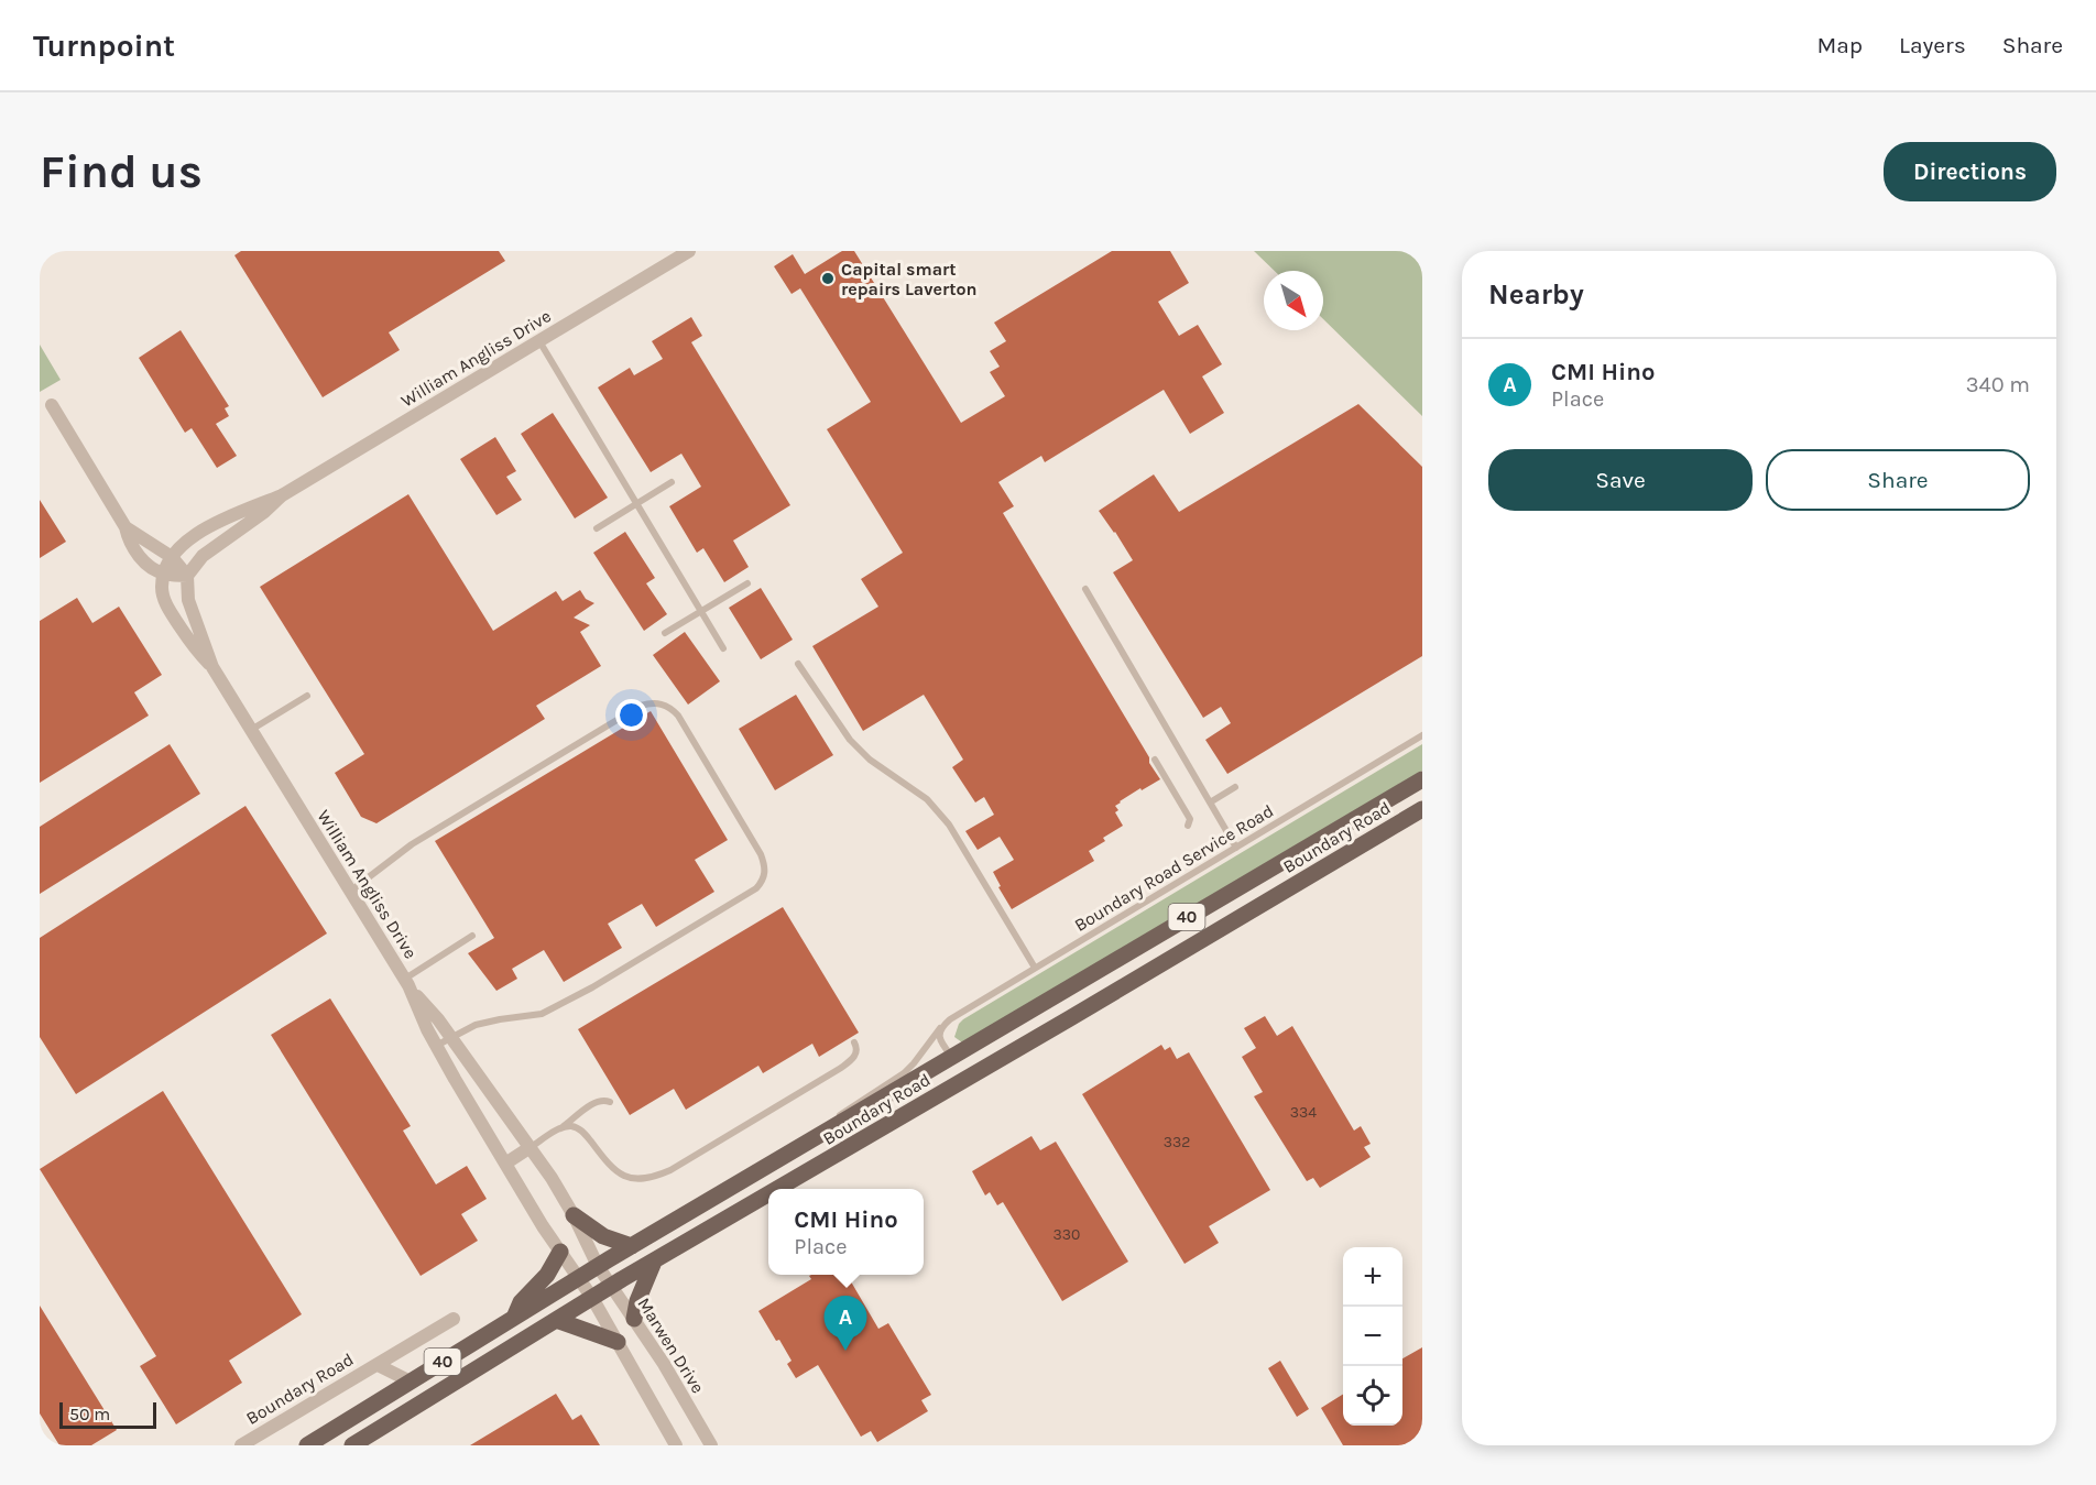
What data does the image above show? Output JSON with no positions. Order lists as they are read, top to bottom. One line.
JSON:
{"streets":{"main road":["Boundary Road","40"],"street":["William Angliss Drive","Marwen Drive"],"lane":["Boundary Road Service Road"]},"crossings":[["William Angliss Drive","Boundary Road"],["William Angliss Drive","Marwen Drive"],["Boundary Road","Boundary Road Service Road"],["Boundary Road","Marwen Drive"]],"places":["Capital smart repairs Laverton"],"house_numbers":["334","332","330"],"scale_bar":"50 m","north":"bottom right","page":{"header":"Turnpoint","nav":["Map","Layers","Share"],"buttons":["Directions",["Save","Share"]],"title":"Find us","heading":"Nearby","list":[{"mark":"A","name":"CMI Hino","note":"Place","value":"340 m"}],"popup":["CMI Hino","Place"],"map_buttons":["+","−"],"pins":"A","scale":"50 m"}}
